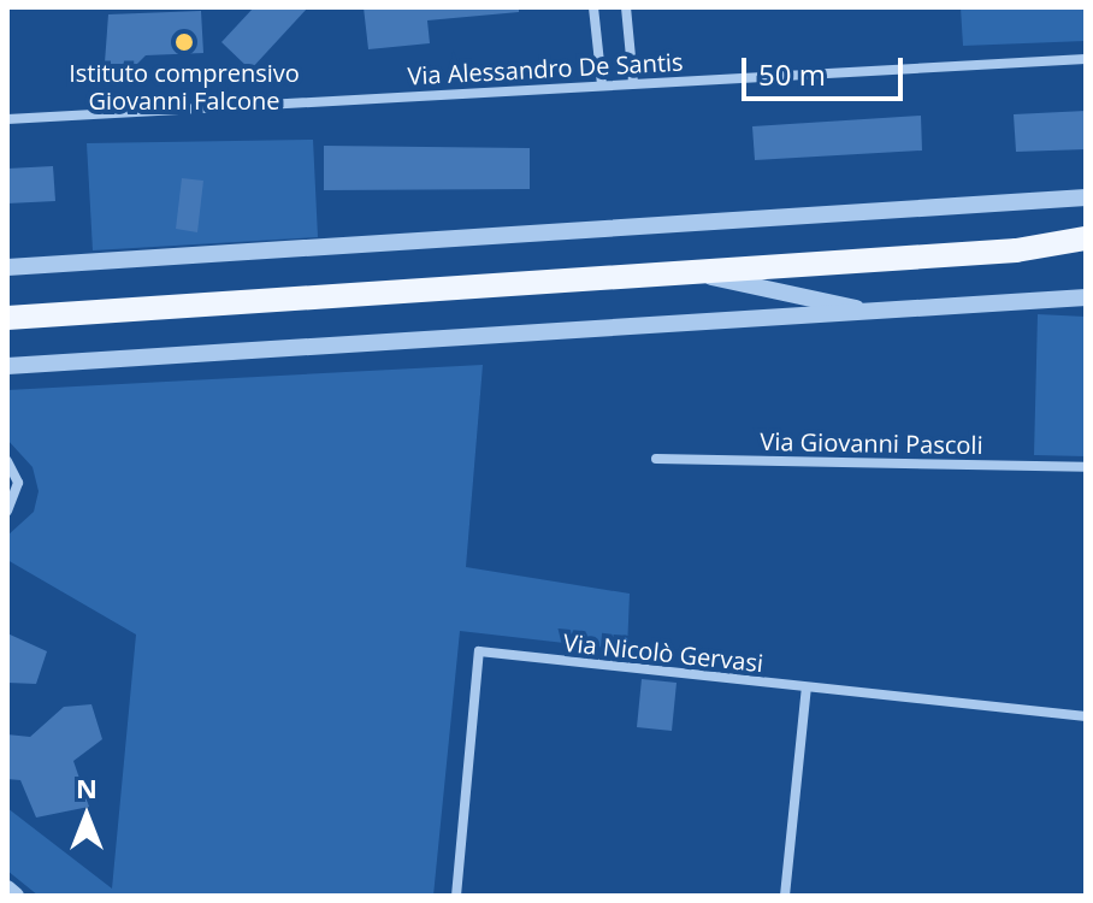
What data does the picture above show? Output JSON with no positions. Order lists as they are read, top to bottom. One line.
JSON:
{"streets":{"street":["Via Alessandro De Santis","Via Giovanni Pascoli","Via Nicolò Gervasi"]},"places":["Istituto comprensivo Giovanni Falcone"],"scale_bar":"50 m","north":"top"}
